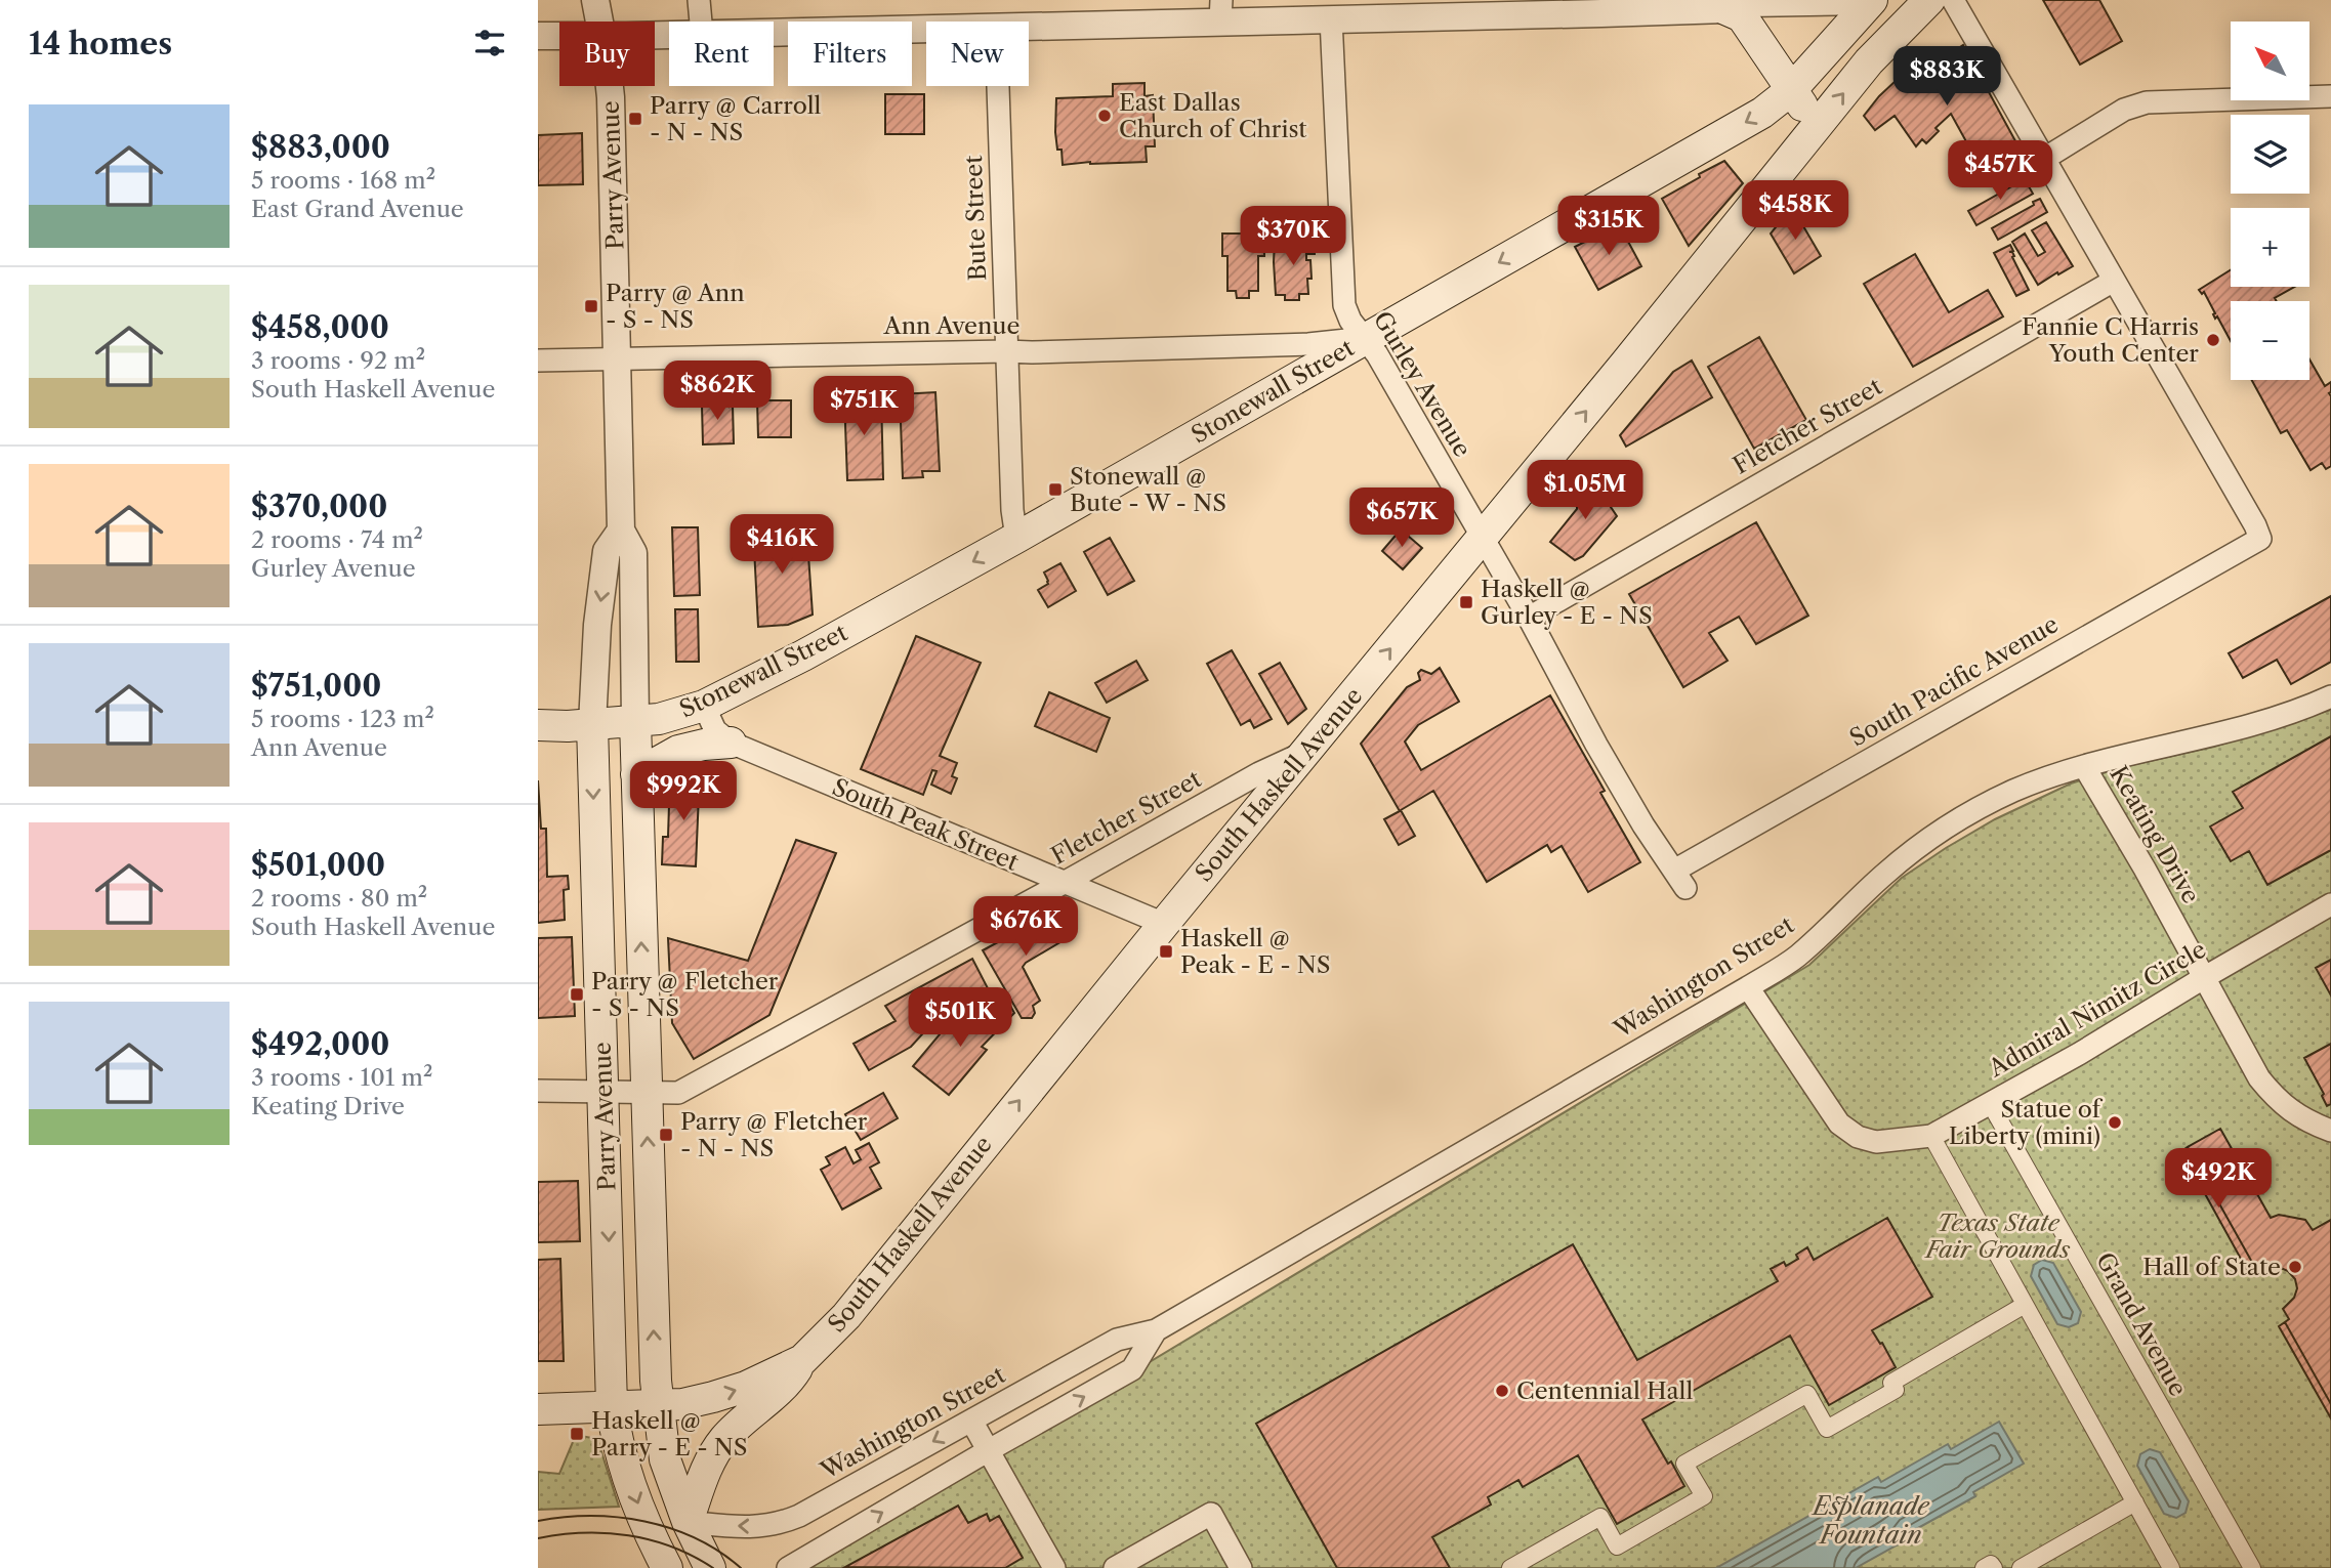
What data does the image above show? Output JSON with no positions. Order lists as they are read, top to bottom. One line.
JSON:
{"streets":{"main road":["Parry Avenue","Stonewall Street","South Haskell Avenue"],"street":["Bute Street","Ann Avenue","Gurley Avenue","Fletcher Street","South Pacific Avenue","South Peak Street","Keating Drive","Washington Street","Admiral Nimitz Circle","Grand Avenue"]},"crossings":[["Parry Avenue","Ann Avenue"],["Parry Avenue","Stonewall Street"],["Parry Avenue","Fletcher Street"],["Parry Avenue","South Haskell Avenue"],["Parry Avenue","Washington Street"],["Bute Street","Ann Avenue"],["Bute Street","Stonewall Street"],["Ann Avenue","Gurley Avenue"],["Ann Avenue","Stonewall Street"],["Gurley Avenue","Stonewall Street"],["Gurley Avenue","Fletcher Street"],["Gurley Avenue","South Pacific Avenue"],["Gurley Avenue","South Haskell Avenue"],["Stonewall Street","South Peak Street"],["Fletcher Street","South Pacific Avenue"],["Fletcher Street","South Haskell Avenue"],["Fletcher Street","South Peak Street"],["South Haskell Avenue","South Peak Street"],["Keating Drive","Washington Street"],["Keating Drive","Admiral Nimitz Circle"],["Washington Street","Admiral Nimitz Circle"],["Admiral Nimitz Circle","Grand Avenue"]],"one_way":["Stonewall Street","South Haskell Avenue"],"water":["Esplanade Fountain"],"parks":["Texas State Fair Grounds"],"places":{"other":["East Dallas Church of Christ","Fannie C Harris Youth Center","Statue of Liberty (mini)","Hall of State","Centennial Hall"],"transit":["Parry @ Carroll - N - NS","Parry @ Ann - S - NS","Stonewall @ Bute - W - NS","Haskell @ Gurley - E - NS","Haskell @ Peak - E - NS","Parry @ Fletcher - S - NS","Parry @ Fletcher - N - NS","Haskell @ Parry - E - NS"]},"north":"top left","page":{"heading":"14 homes","map_buttons":["+","−"],"chip":["Buy","Rent","Filters","New"],"price":["$883K","$457K","$458K","$315K","$370K","$862K","$751K","$1.05M","$657K","$416K","$992K","$676K","$501K","$492K"],"list":[{"name":"$883,000","note":"5 rooms · 168 m² · East Grand Avenue"},{"name":"$458,000","note":"3 rooms · 92 m² · South Haskell Avenue"},{"name":"$370,000","note":"2 rooms · 74 m² · Gurley Avenue"},{"name":"$751,000","note":"5 rooms · 123 m² · Ann Avenue"},{"name":"$501,000","note":"2 rooms · 80 m² · South Haskell Avenue"},{"name":"$492,000","note":"3 rooms · 101 m² · Keating Drive"}]}}
